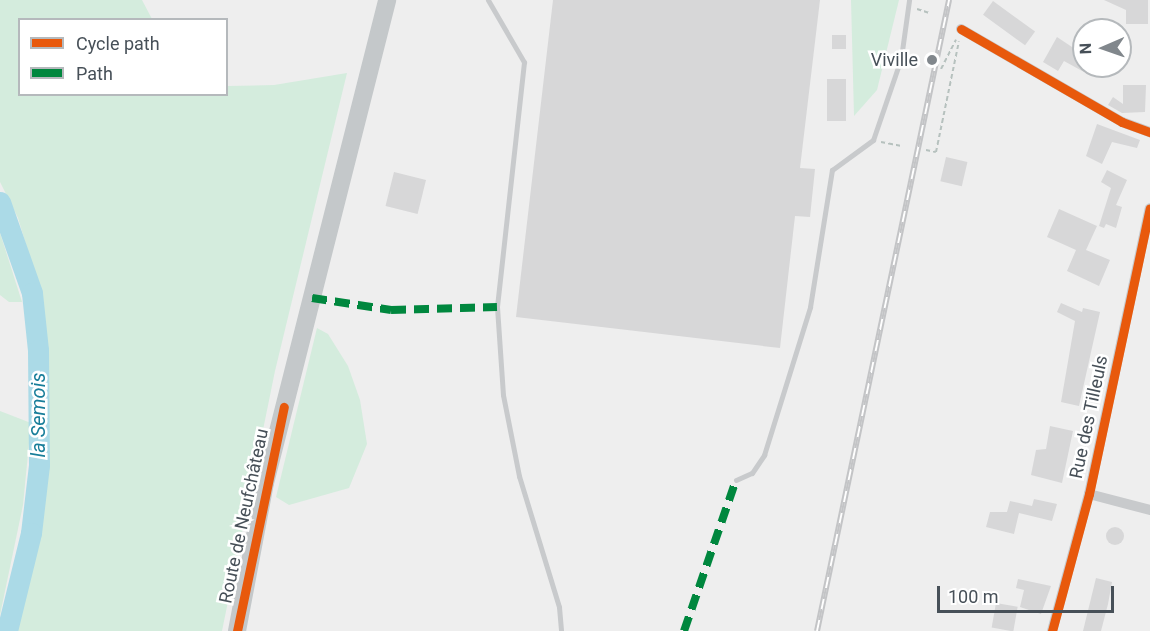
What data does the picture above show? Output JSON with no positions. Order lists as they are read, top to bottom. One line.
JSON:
{"streets":{"main road":["Route de Neufchâteau"],"street":["Rue des Tilleuls"]},"water":["la Semois"],"places":["Viville"],"legend":["Cycle path","Path"],"scale_bar":"100 m","north":"left"}
